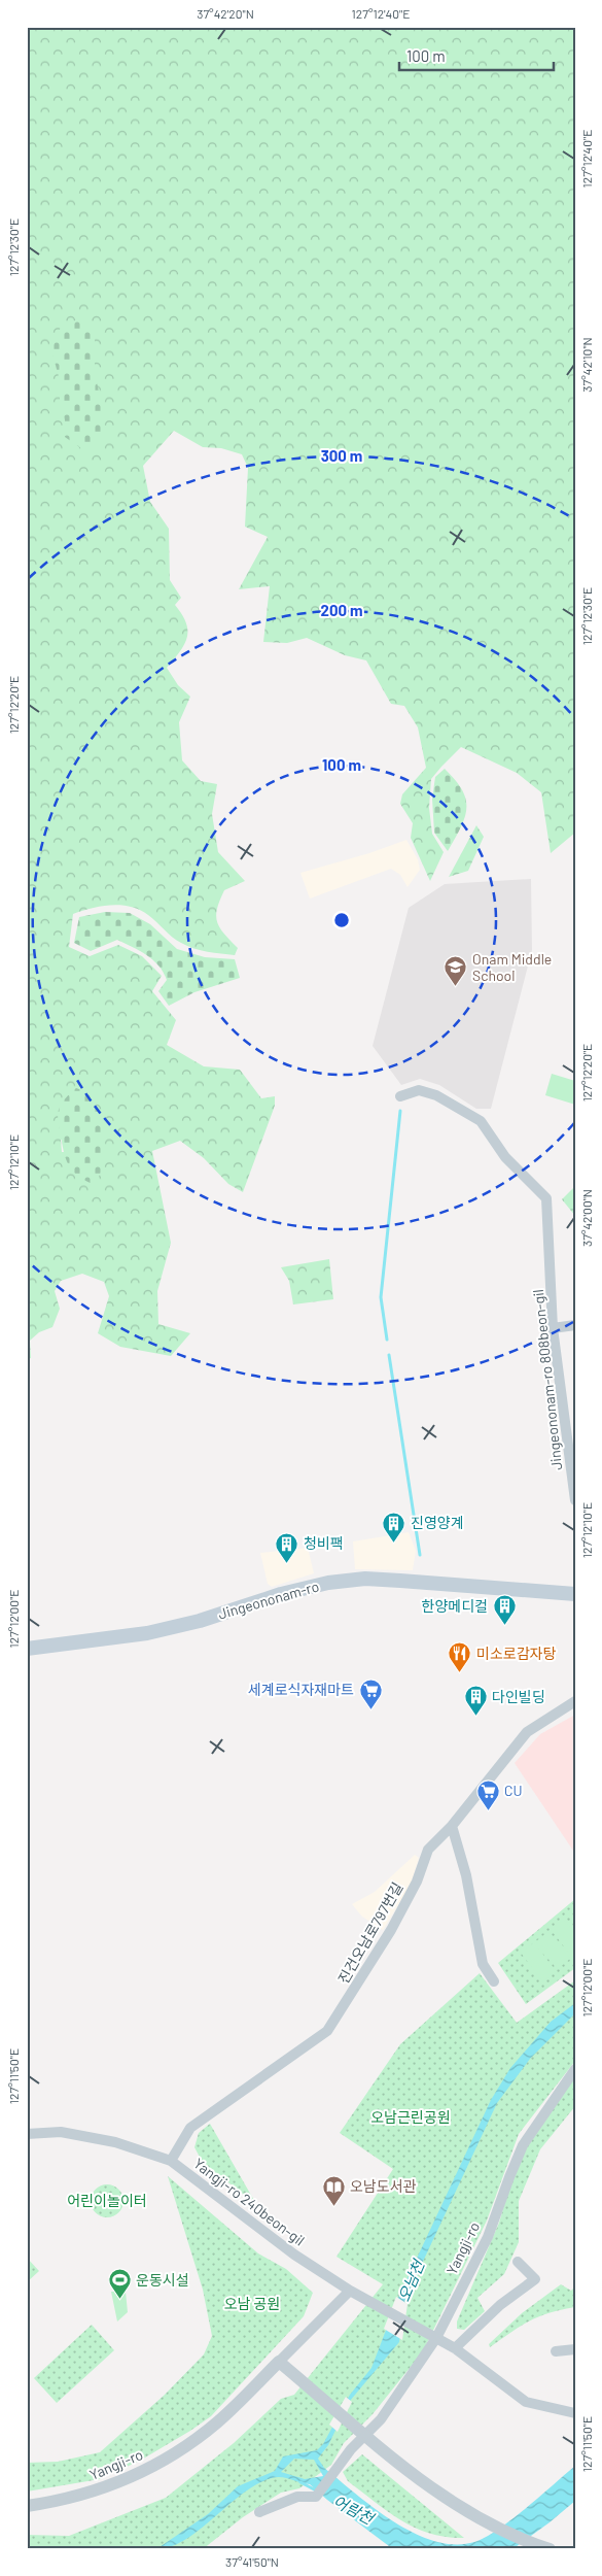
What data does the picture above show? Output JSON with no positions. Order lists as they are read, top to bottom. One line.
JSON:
{"streets":{"main road":["Jingeononam-ro"],"street":["Jingeononam-ro 808beon-gil","진건오남로797번길","Yangji-ro 240beon-gil","Yangji-ro"]},"crossings":[["진건오남로797번길","Yangji-ro 240beon-gil"],["Yangji-ro 240beon-gil","Yangji-ro"]],"water":["오남천","어람천"],"parks":["오남근린공원","어린이놀이터","오남 공원"],"places":{"school or university":["Onam Middle School"],"building":["진영양계","청비팩","한양메디컬","다인빌딩"],"restaurant":["미소로감자탕"],"supermarket":["세계로식자재마트","CU"],"library":["오남도서관"],"sports":["운동시설"]},"scale_bar":"100 m","coordinates":["37°42'20\"N","127°12'40\"E","127°12'30\"E","37°42'10\"N","127°12'20\"E","127°12'10\"E","37°42'00\"N","127°12'00\"E","127°11'50\"E","37°41'50\"N"],"rings":["300 m","200 m","100 m"]}
